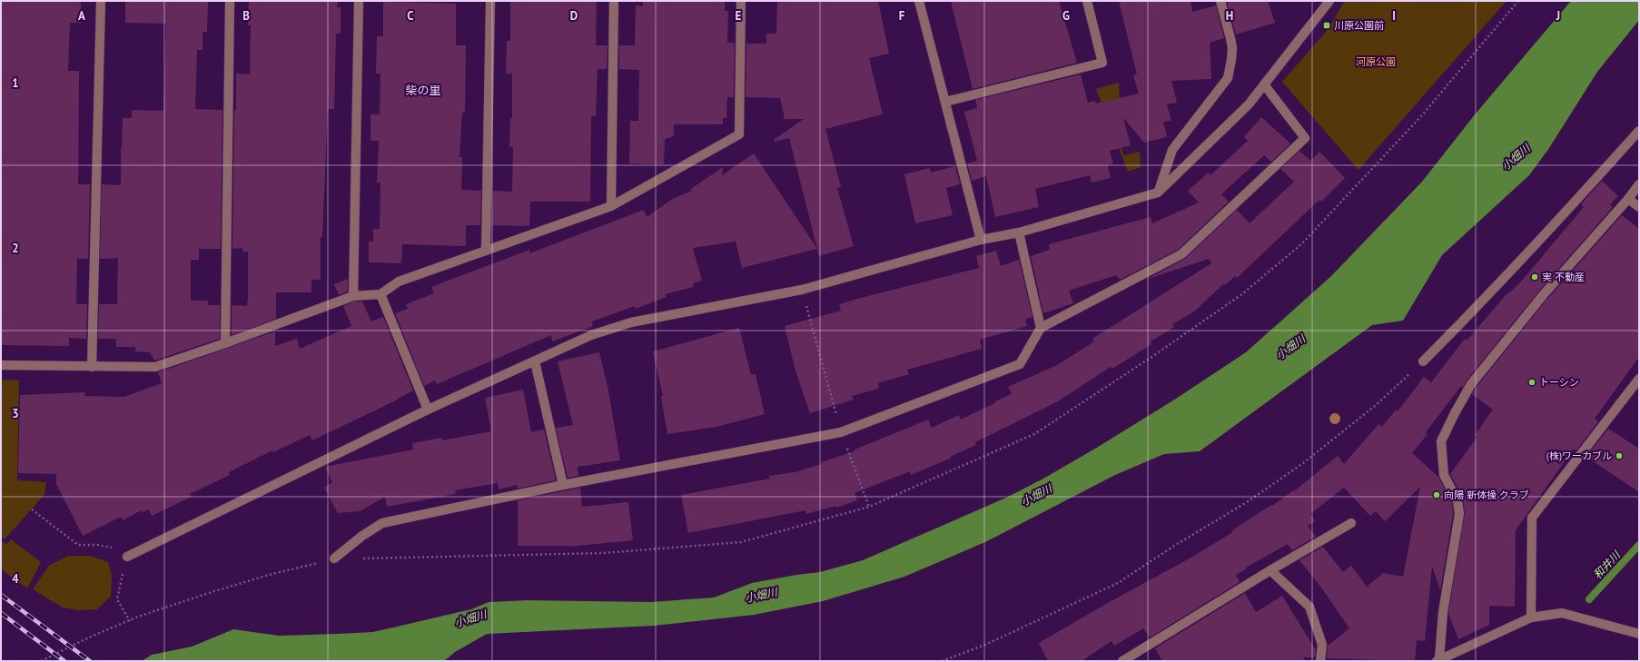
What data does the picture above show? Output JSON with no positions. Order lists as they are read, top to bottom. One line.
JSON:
{"districts":["柴の里"],"water":["小畑川","和井川"],"parks":["河原公園"],"places":{"transit":["川原公園前"],"other":["実 不動産","トーシン","(株)ワーカブル","向陽 新体操 クラブ"]},"grid":{"columns":["A","B","C","D","E","F","G","H","I","J"],"rows":["1","2","3","4"]}}
